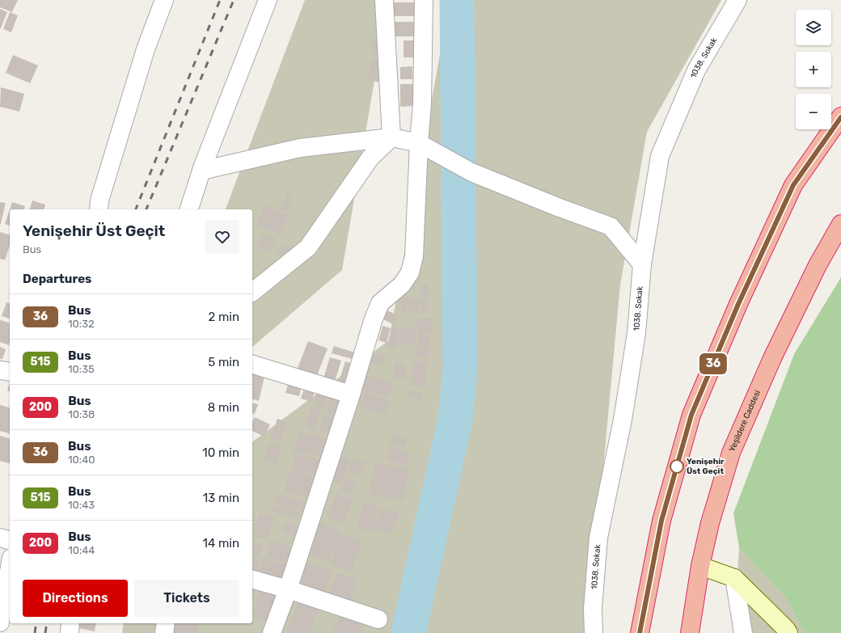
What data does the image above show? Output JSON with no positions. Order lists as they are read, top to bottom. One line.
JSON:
{"streets":{"highway":["Yeşildere Caddesi"],"street":["1038. Sokak"]},"places":["Yenişehir Üst Geçit"],"lines":["bus line 36"],"page":{"on_map":"36","map_buttons":["+","−"],"heading":[["Yenişehir Üst Geçit","Bus"],"Departures"],"list":[{"mark":"36","name":"Bus","note":"10:32","value":"2 min"},{"mark":"515","name":"Bus","note":"10:35","value":"5 min"},{"mark":"200","name":"Bus","note":"10:38","value":"8 min"},{"mark":"36","name":"Bus","note":"10:40","value":"10 min"},{"mark":"515","name":"Bus","note":"10:43","value":"13 min"},{"mark":"200","name":"Bus","note":"10:44","value":"14 min"}],"buttons":["Directions","Tickets"]}}
